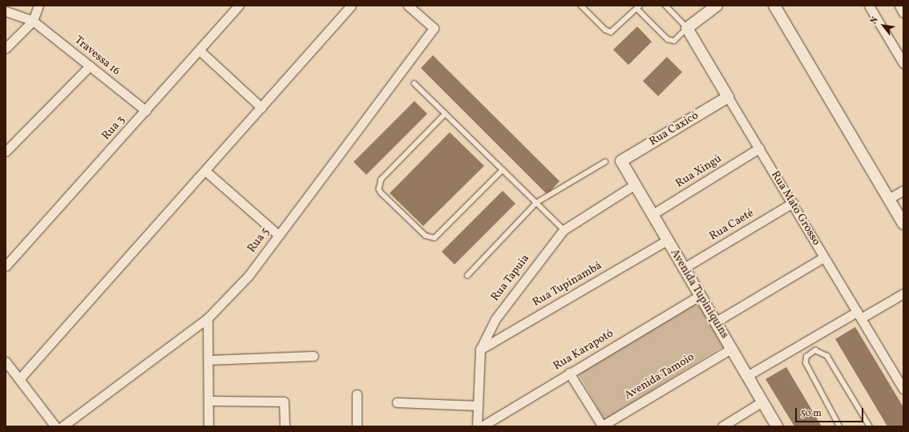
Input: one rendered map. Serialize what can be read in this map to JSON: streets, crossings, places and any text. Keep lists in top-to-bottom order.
{
  "streets": {
    "street": [
      "Travessa 16",
      "Rua 3",
      "Rua Caxicó",
      "Rua Xingú",
      "Rua Mato Grosso",
      "Rua Caeté",
      "Rua 5",
      "Rua Tapuia",
      "Rua Tupinambá",
      "Avenida Tupiniquins",
      "Rua Karapotó",
      "Avenida Tamoio"
    ]
  },
  "crossings": [
    ["Travessa 16", "Rua 3"],
    ["Rua Caxicó", "Rua Mato Grosso"],
    ["Rua Caxicó", "Avenida Tupiniquins"],
    ["Rua Xingú", "Rua Mato Grosso"],
    ["Rua Xingú", "Avenida Tupiniquins"],
    ["Rua Mato Grosso", "Rua Caeté"],
    ["Rua Caeté", "Avenida Tupiniquins"],
    ["Rua Tapuia", "Rua Tupinambá"],
    ["Rua Tapuia", "Avenida Tupiniquins"],
    ["Rua Tupinambá", "Avenida Tupiniquins"],
    ["Avenida Tupiniquins", "Rua Karapotó"],
    ["Avenida Tupiniquins", "Avenida Tamoio"]
  ],
  "scale_bar": "50 m",
  "north": "top left"
}
